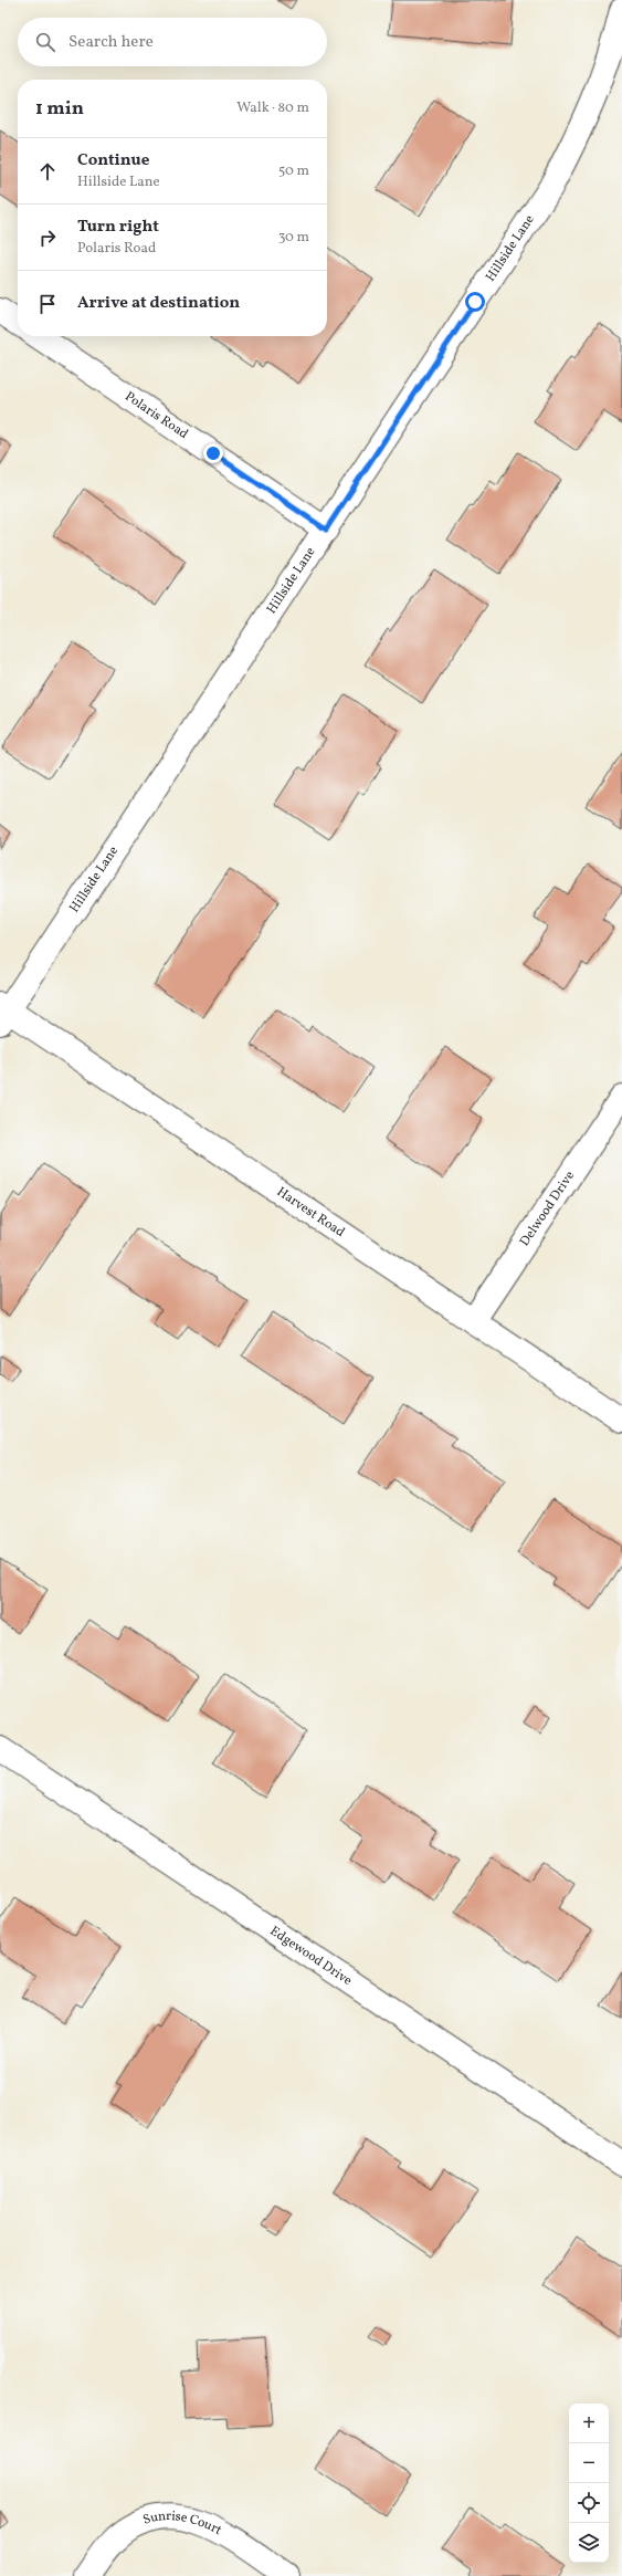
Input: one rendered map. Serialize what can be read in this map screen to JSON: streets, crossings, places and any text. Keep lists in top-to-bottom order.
{
  "streets": {
    "street": [
      "Hillside Lane",
      "Polaris Road",
      "Delwood Drive",
      "Harvest Road",
      "Edgewood Drive",
      "Sunrise Court"
    ]
  },
  "crossings": [
    ["Hillside Lane", "Polaris Road"],
    ["Hillside Lane", "Harvest Road"],
    ["Delwood Drive", "Harvest Road"]
  ],
  "page": {
    "search": "Search here",
    "heading": ["1 min", "Walk · 80 m"],
    "list": [
      ["Continue", "Hillside Lane", "50 m"],
      ["Turn right", "Polaris Road", "30 m"],
      "Arrive at destination"
    ],
    "map_buttons": ["+", "−"]
  }
}
